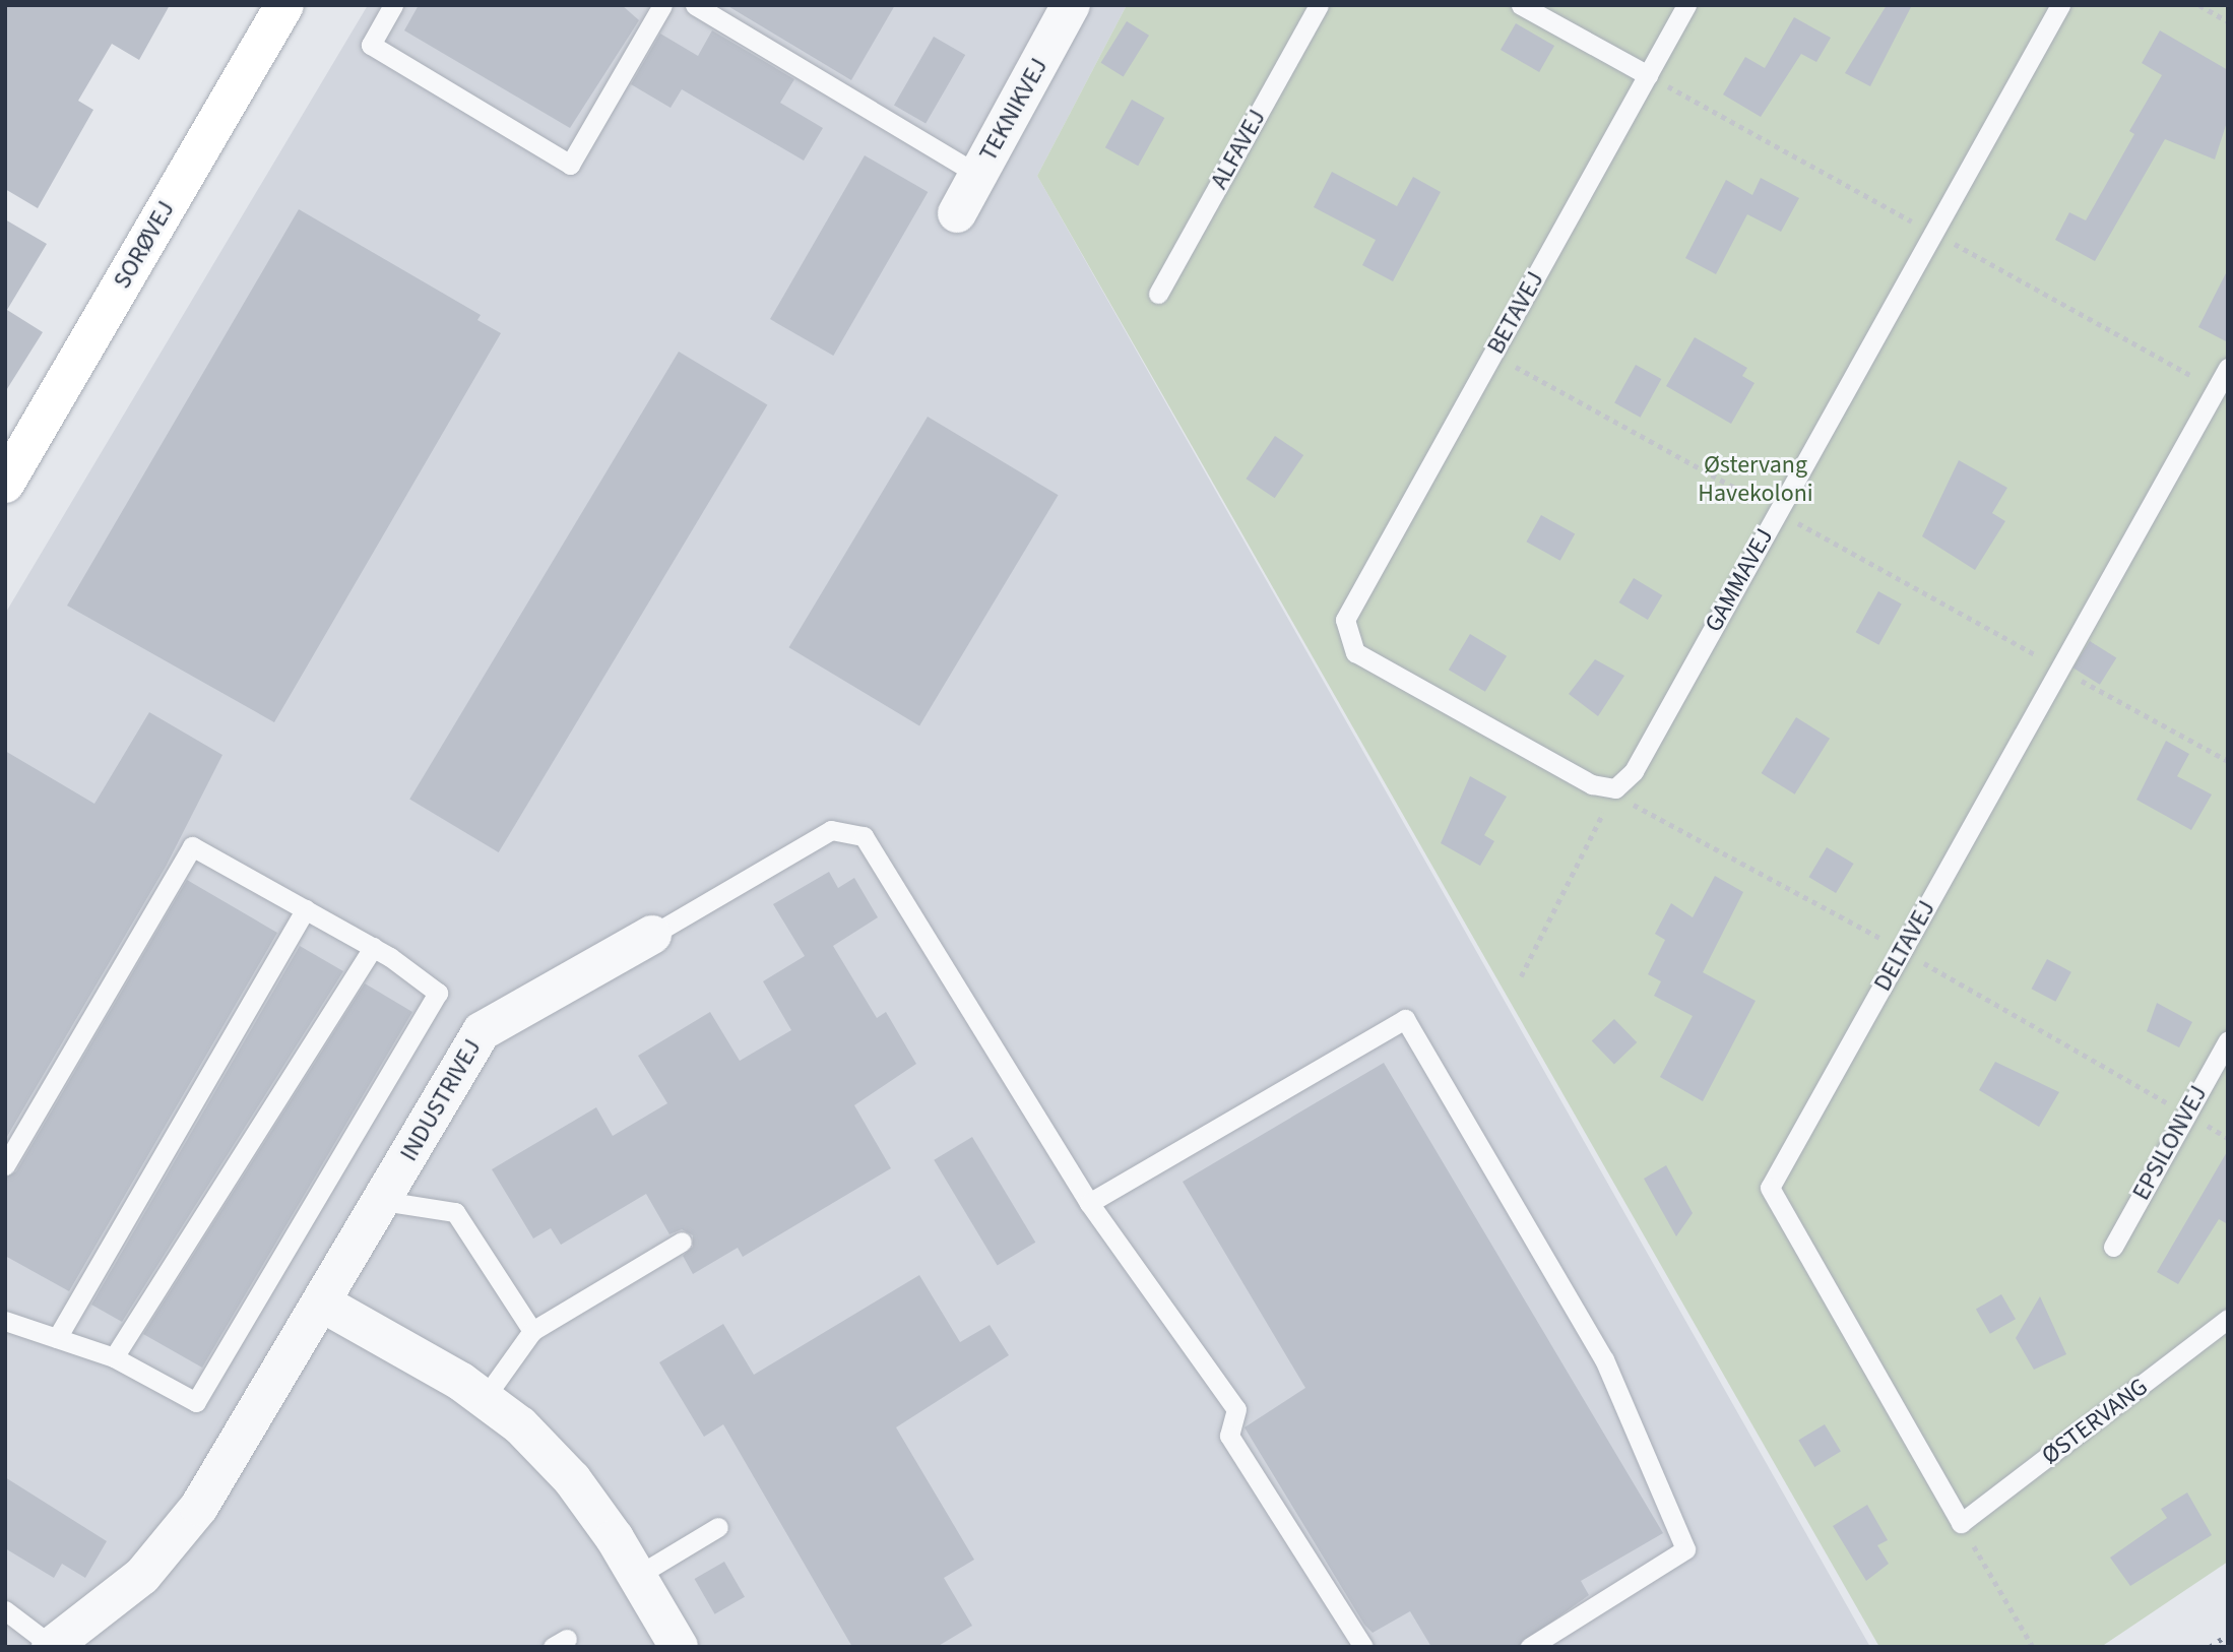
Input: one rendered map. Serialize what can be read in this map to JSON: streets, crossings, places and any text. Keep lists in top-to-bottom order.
{
  "streets": {
    "street": ["TEKNIKVEJ", "SORØVEJ", "INDUSTRIVEJ"],
    "lane": [
      "ALFAVEJ",
      "BETAVEJ",
      "GAMMAVEJ",
      "DELTAVEJ",
      "EPSILONVEJ",
      "ØSTERVANG"
    ]
  },
  "crossings": [
    ["BETAVEJ", "GAMMAVEJ"],
    ["DELTAVEJ", "ØSTERVANG"]
  ],
  "parks": ["Østervang Havekoloni"]
}
